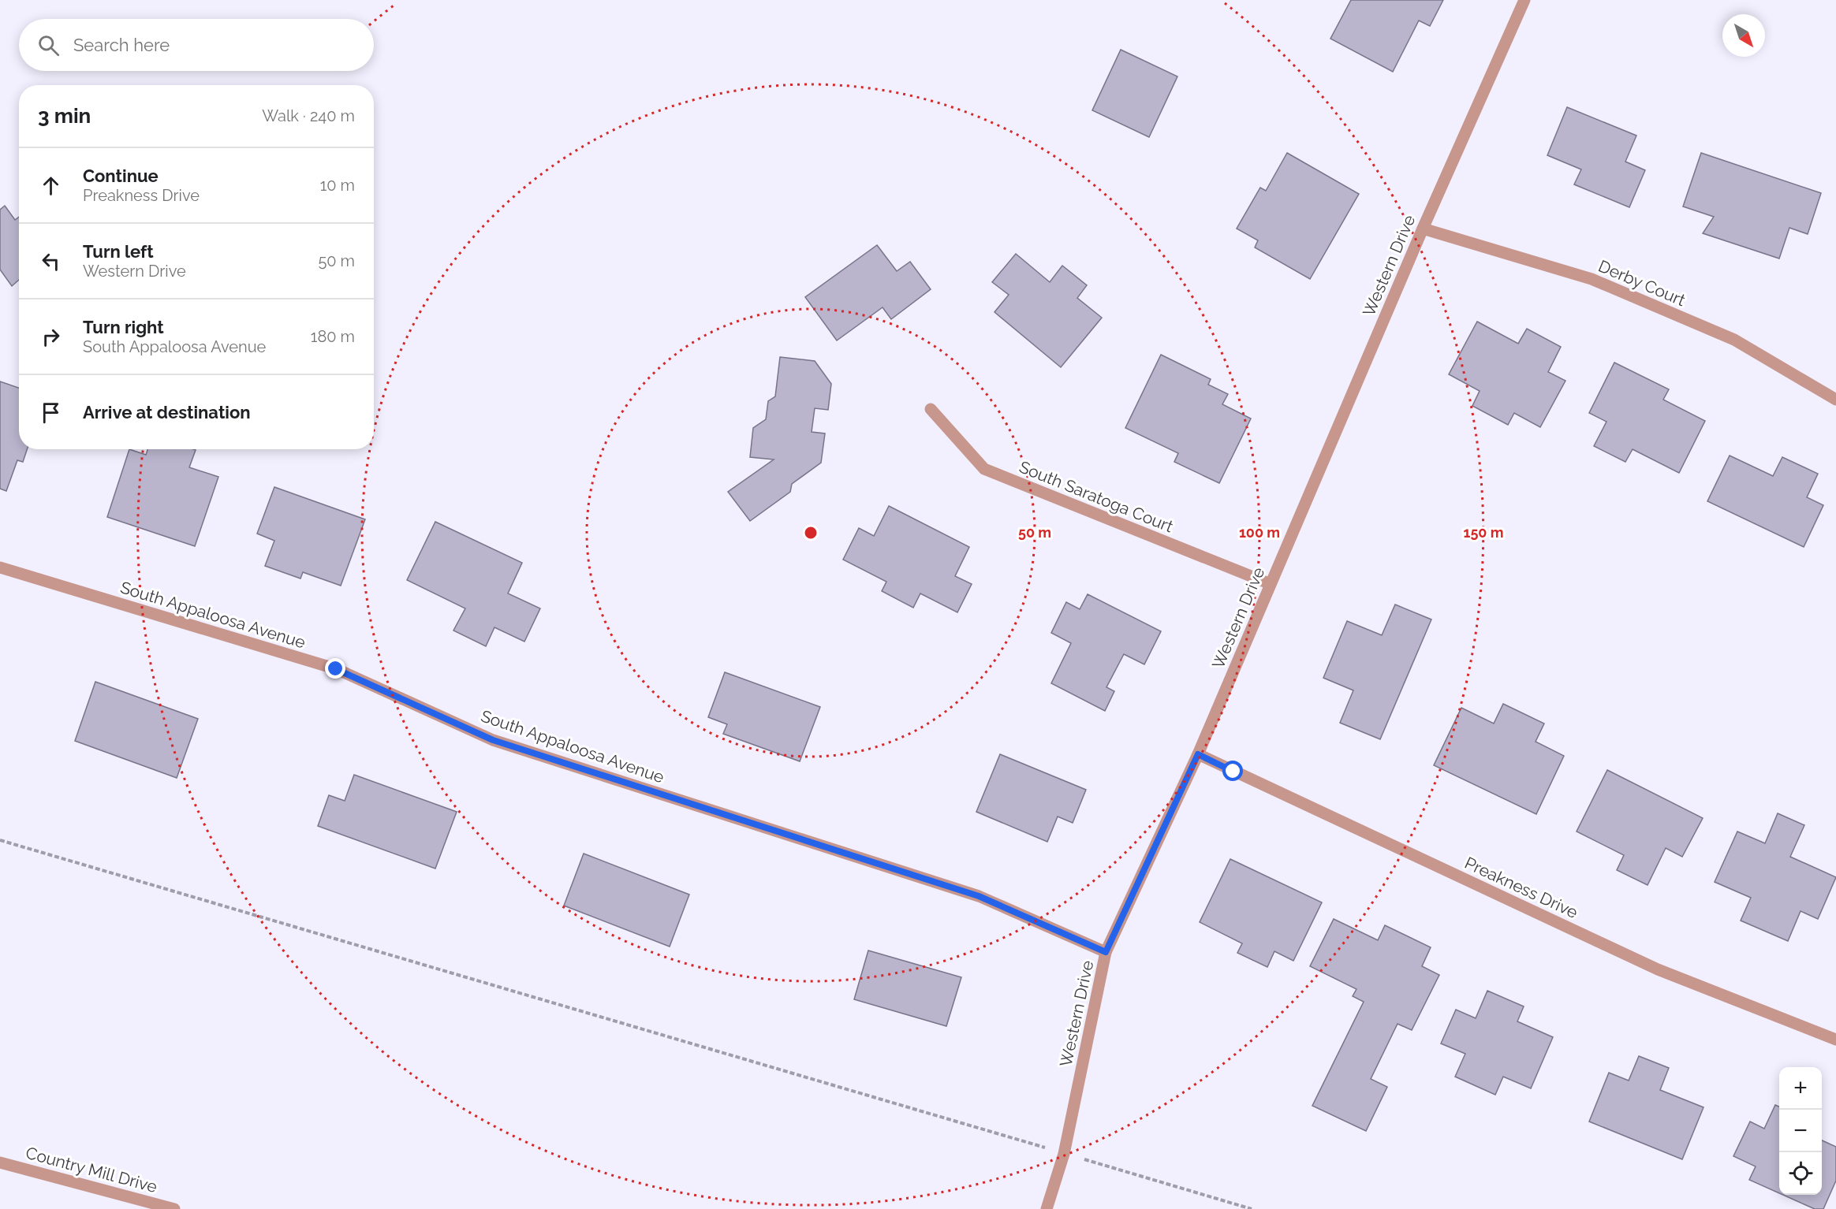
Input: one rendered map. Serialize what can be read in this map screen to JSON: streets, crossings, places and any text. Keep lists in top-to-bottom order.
{
  "streets": {
    "street": [
      "Western Drive",
      "Derby Court",
      "South Saratoga Court",
      "South Appaloosa Avenue",
      "Preakness Drive",
      "Country Mill Drive"
    ]
  },
  "crossings": [
    ["Western Drive", "Derby Court"],
    ["Western Drive", "South Saratoga Court"],
    ["Western Drive", "South Appaloosa Avenue"],
    ["Western Drive", "Preakness Drive"]
  ],
  "north": "bottom right",
  "page": {
    "search": "Search here",
    "heading": ["3 min", "Walk · 240 m"],
    "list": [
      ["Continue", "Preakness Drive", "10 m"],
      ["Turn left", "Western Drive", "50 m"],
      ["Turn right", "South Appaloosa Avenue", "180 m"],
      "Arrive at destination"
    ],
    "map_buttons": ["+", "−"]
  },
  "rings": ["50 m", "100 m", "150 m"]
}
